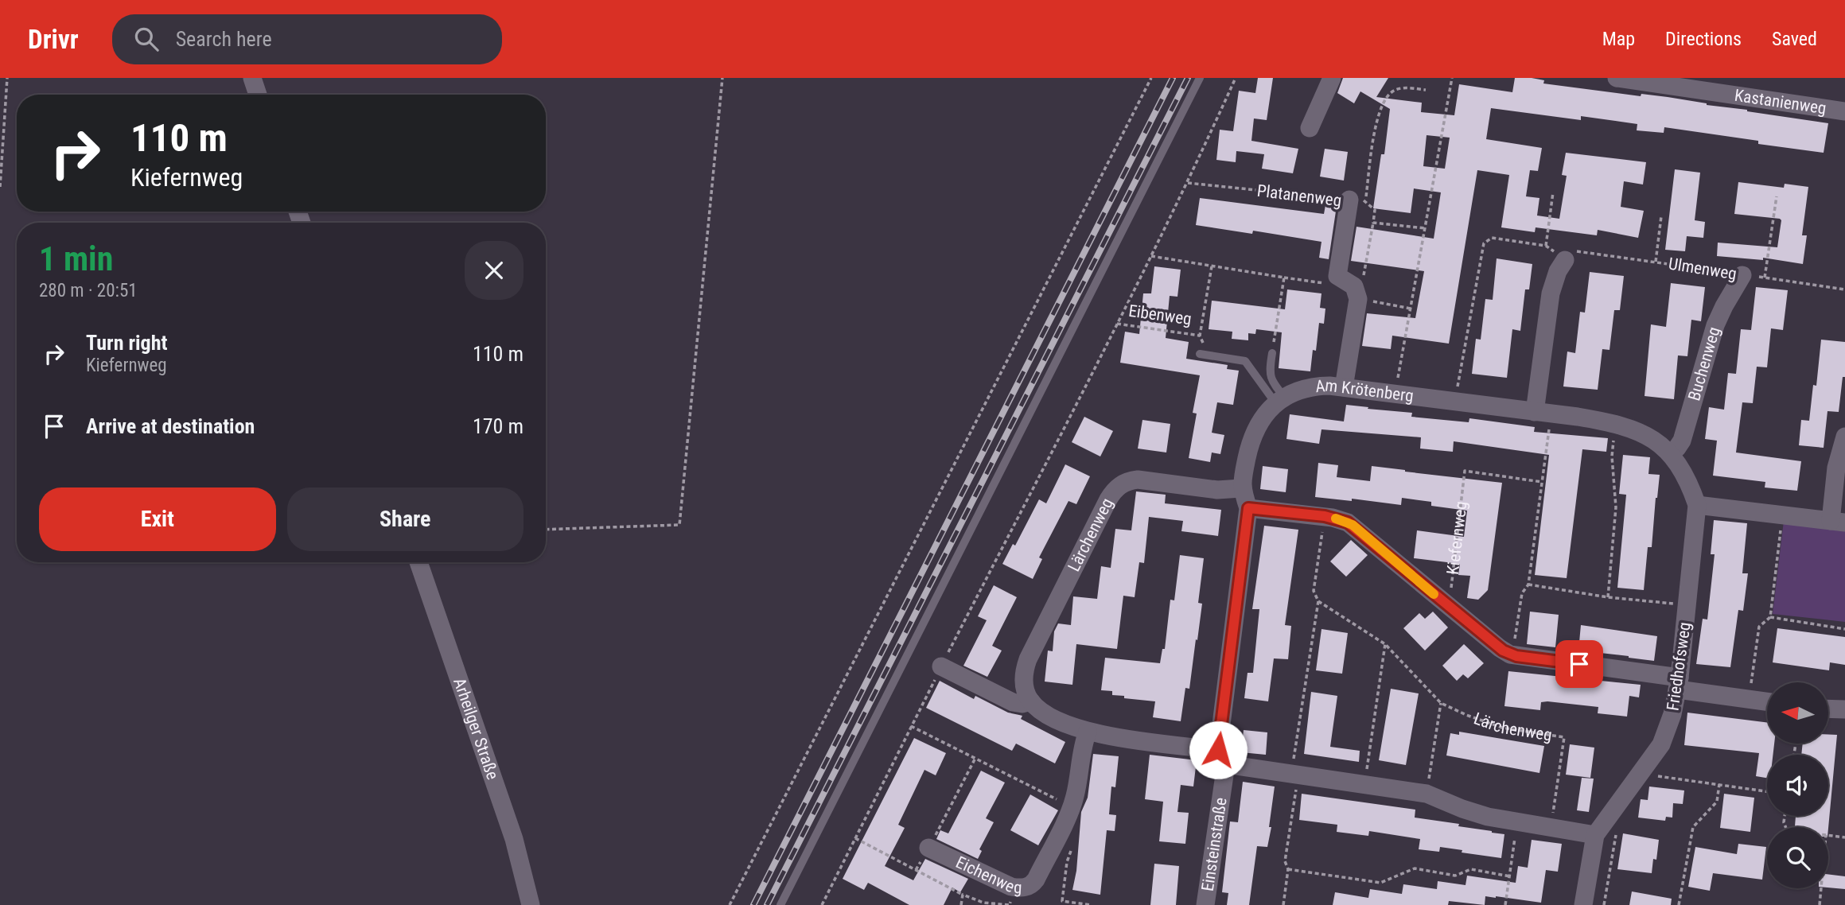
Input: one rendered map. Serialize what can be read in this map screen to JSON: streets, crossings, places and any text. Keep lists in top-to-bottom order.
{
  "streets": {
    "street": [
      "Kastanienweg",
      "Platanenweg",
      "Buchenweg",
      "Am Krötenberg",
      "Lärchenweg",
      "Kiefernweg",
      "Friedhofsweg",
      "Arheilger Straße",
      "Einsteinstraße",
      "Eichenweg"
    ],
    "path": ["Ulmenweg", "Eibenweg"]
  },
  "crossings": [
    ["Ulmenweg", "Buchenweg"],
    ["Buchenweg", "Am Krötenberg"],
    ["Am Krötenberg", "Lärchenweg"],
    ["Am Krötenberg", "Friedhofsweg"],
    ["Am Krötenberg", "Einsteinstraße"],
    ["Lärchenweg", "Einsteinstraße"],
    ["Kiefernweg", "Friedhofsweg"],
    ["Kiefernweg", "Einsteinstraße"]
  ],
  "north": "left",
  "page": {
    "header": "Drivr",
    "search": "Search here",
    "nav": ["Map", "Directions", "Saved"],
    "turn": ["110 m", "Kiefernweg"],
    "heading": ["1 min", "280 m · 20:51"],
    "list": [
      {
        "name": "Turn right",
        "note": "Kiefernweg",
        "value": "110 m"
      },
      {
        "name": "Arrive at destination",
        "value": "170 m"
      }
    ],
    "buttons": ["Exit", "Share"]
  }
}
